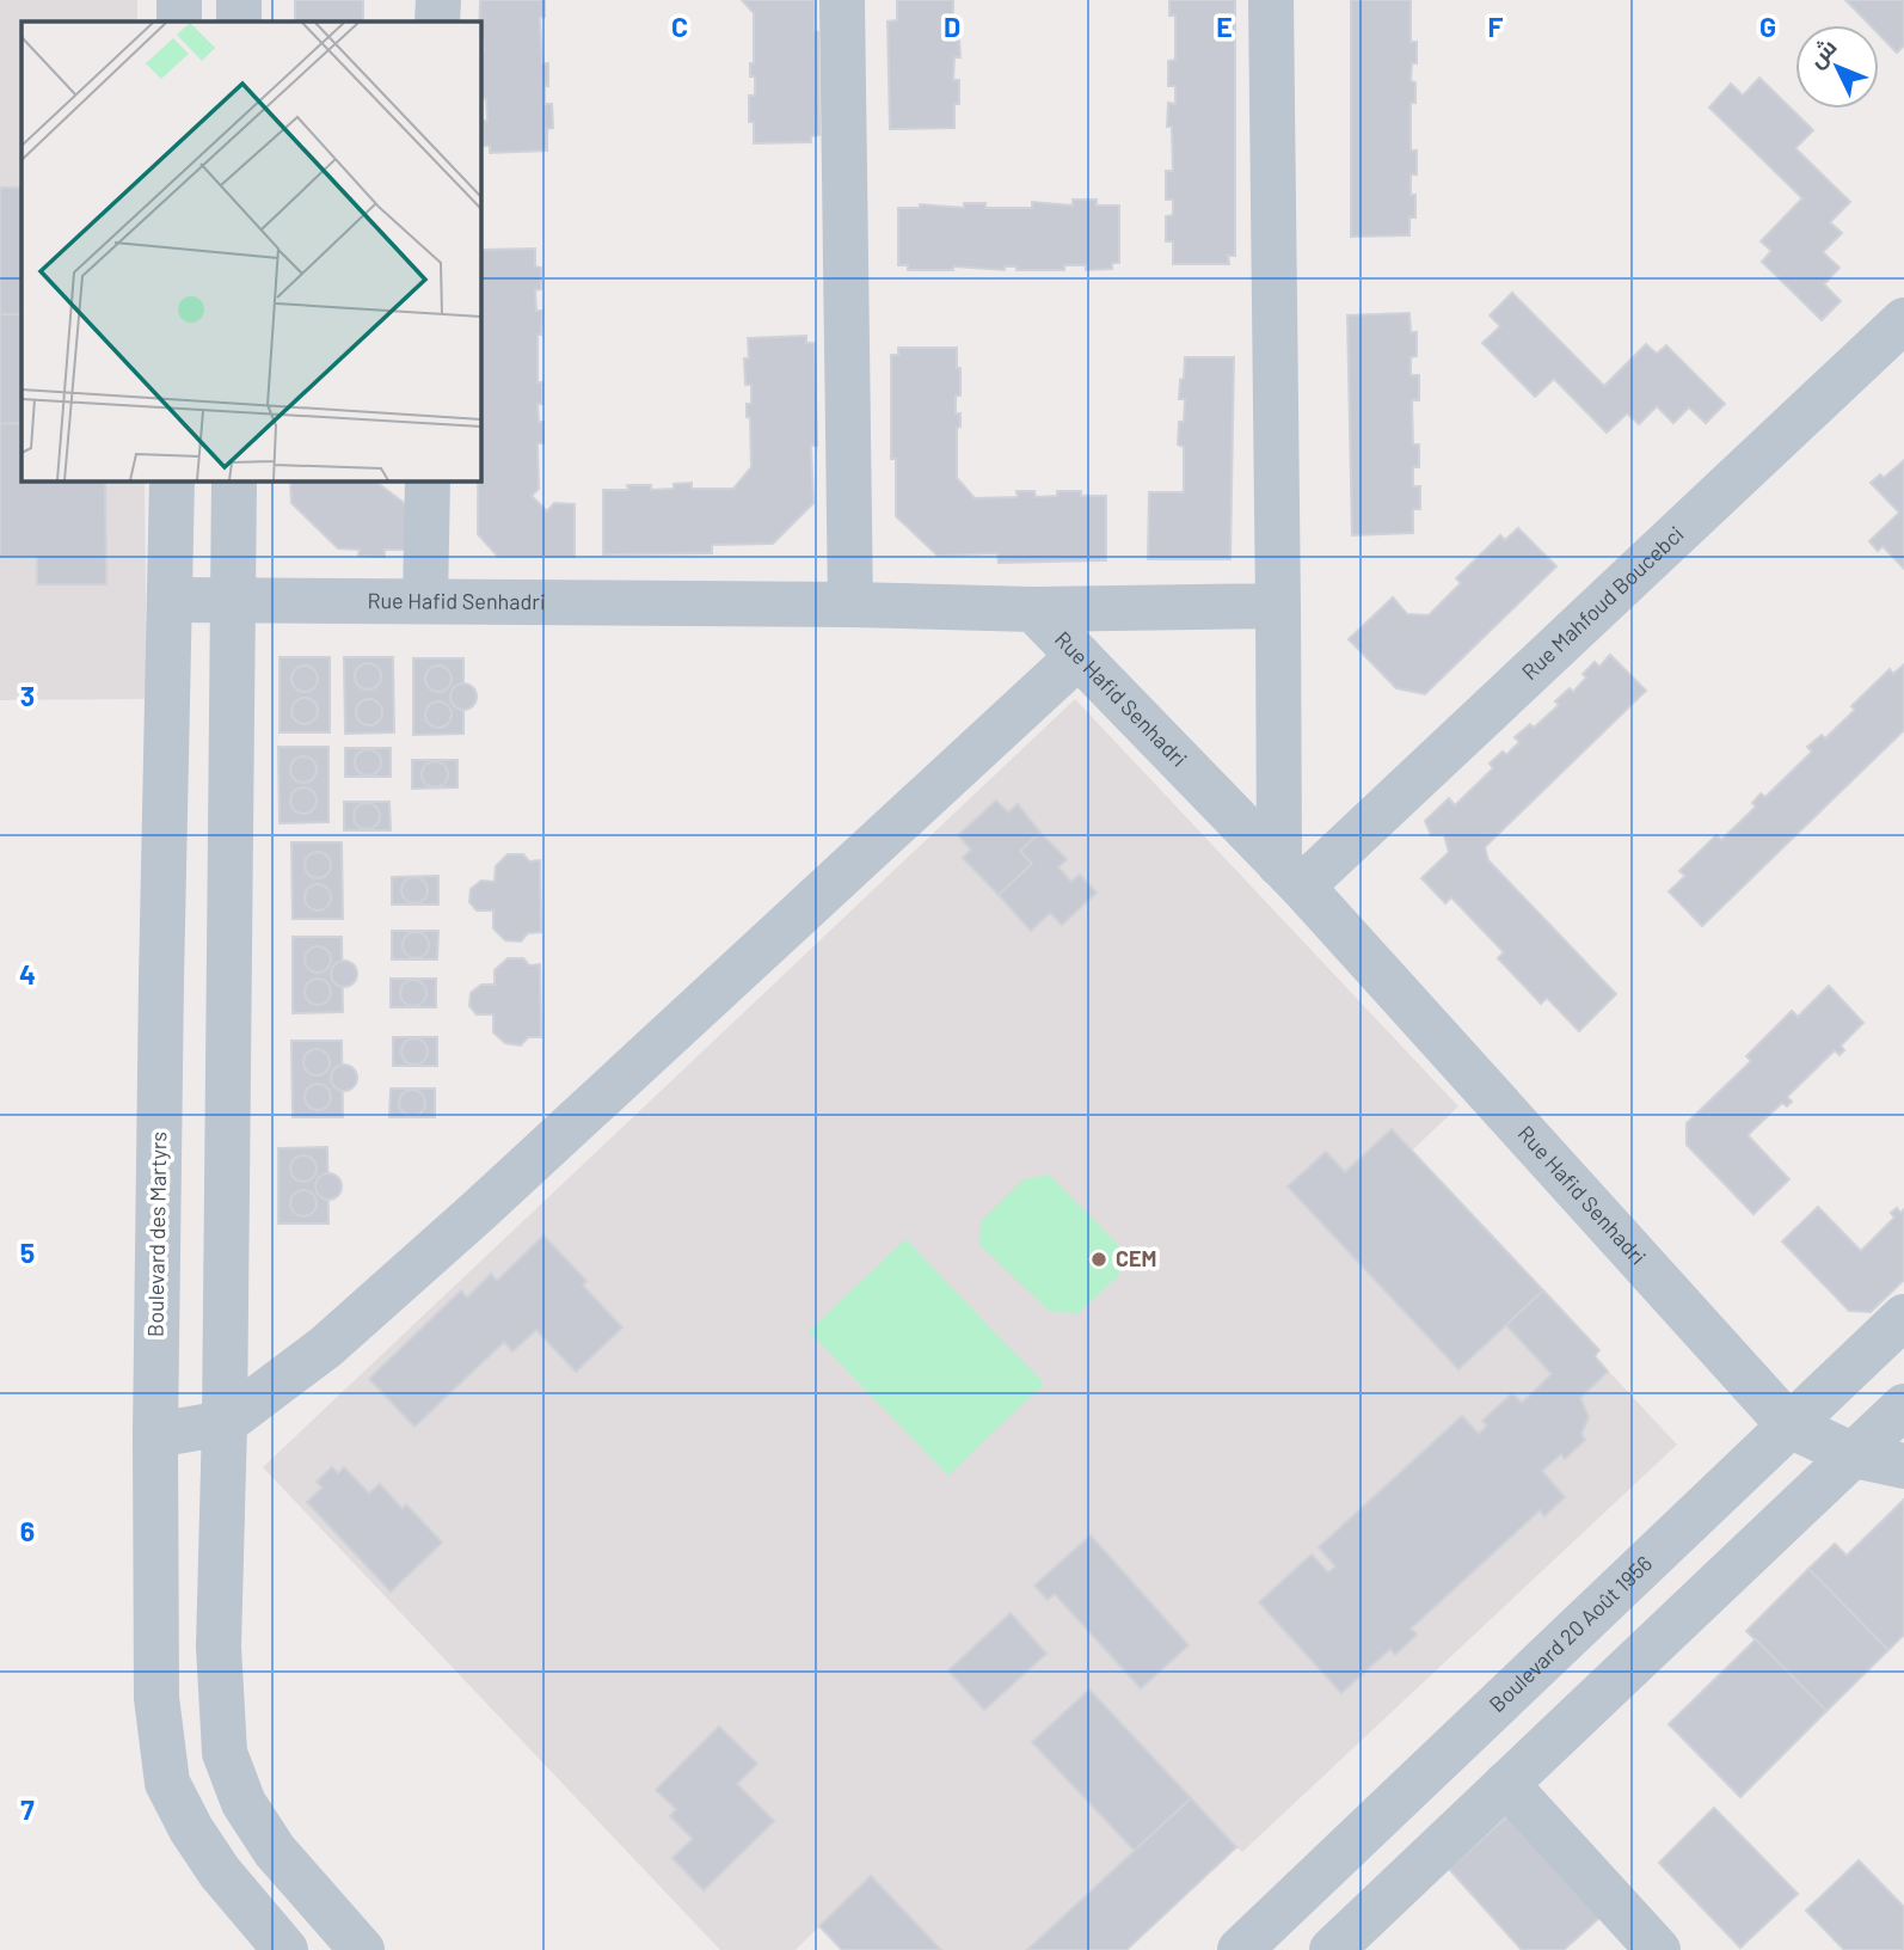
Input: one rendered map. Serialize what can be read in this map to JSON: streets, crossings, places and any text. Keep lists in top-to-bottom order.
{
  "streets": {
    "street": [
      "Rue Hafid Senhadri",
      "Rue Mahfoud Boucebci",
      "Boulevard des Martyrs",
      "Boulevard 20 Août 1956"
    ]
  },
  "crossings": [
    ["Rue Hafid Senhadri", "Rue Mahfoud Boucebci"],
    ["Rue Hafid Senhadri", "Boulevard des Martyrs"],
    ["Rue Hafid Senhadri", "Boulevard 20 Août 1956"]
  ],
  "places": ["CEM"],
  "north": "top left",
  "grid": {
    "columns": [
      "C",
      "D",
      "E",
      "F",
      "G"
    ],
    "rows": [
      "3",
      "4",
      "5",
      "6",
      "7"
    ]
  }
}
